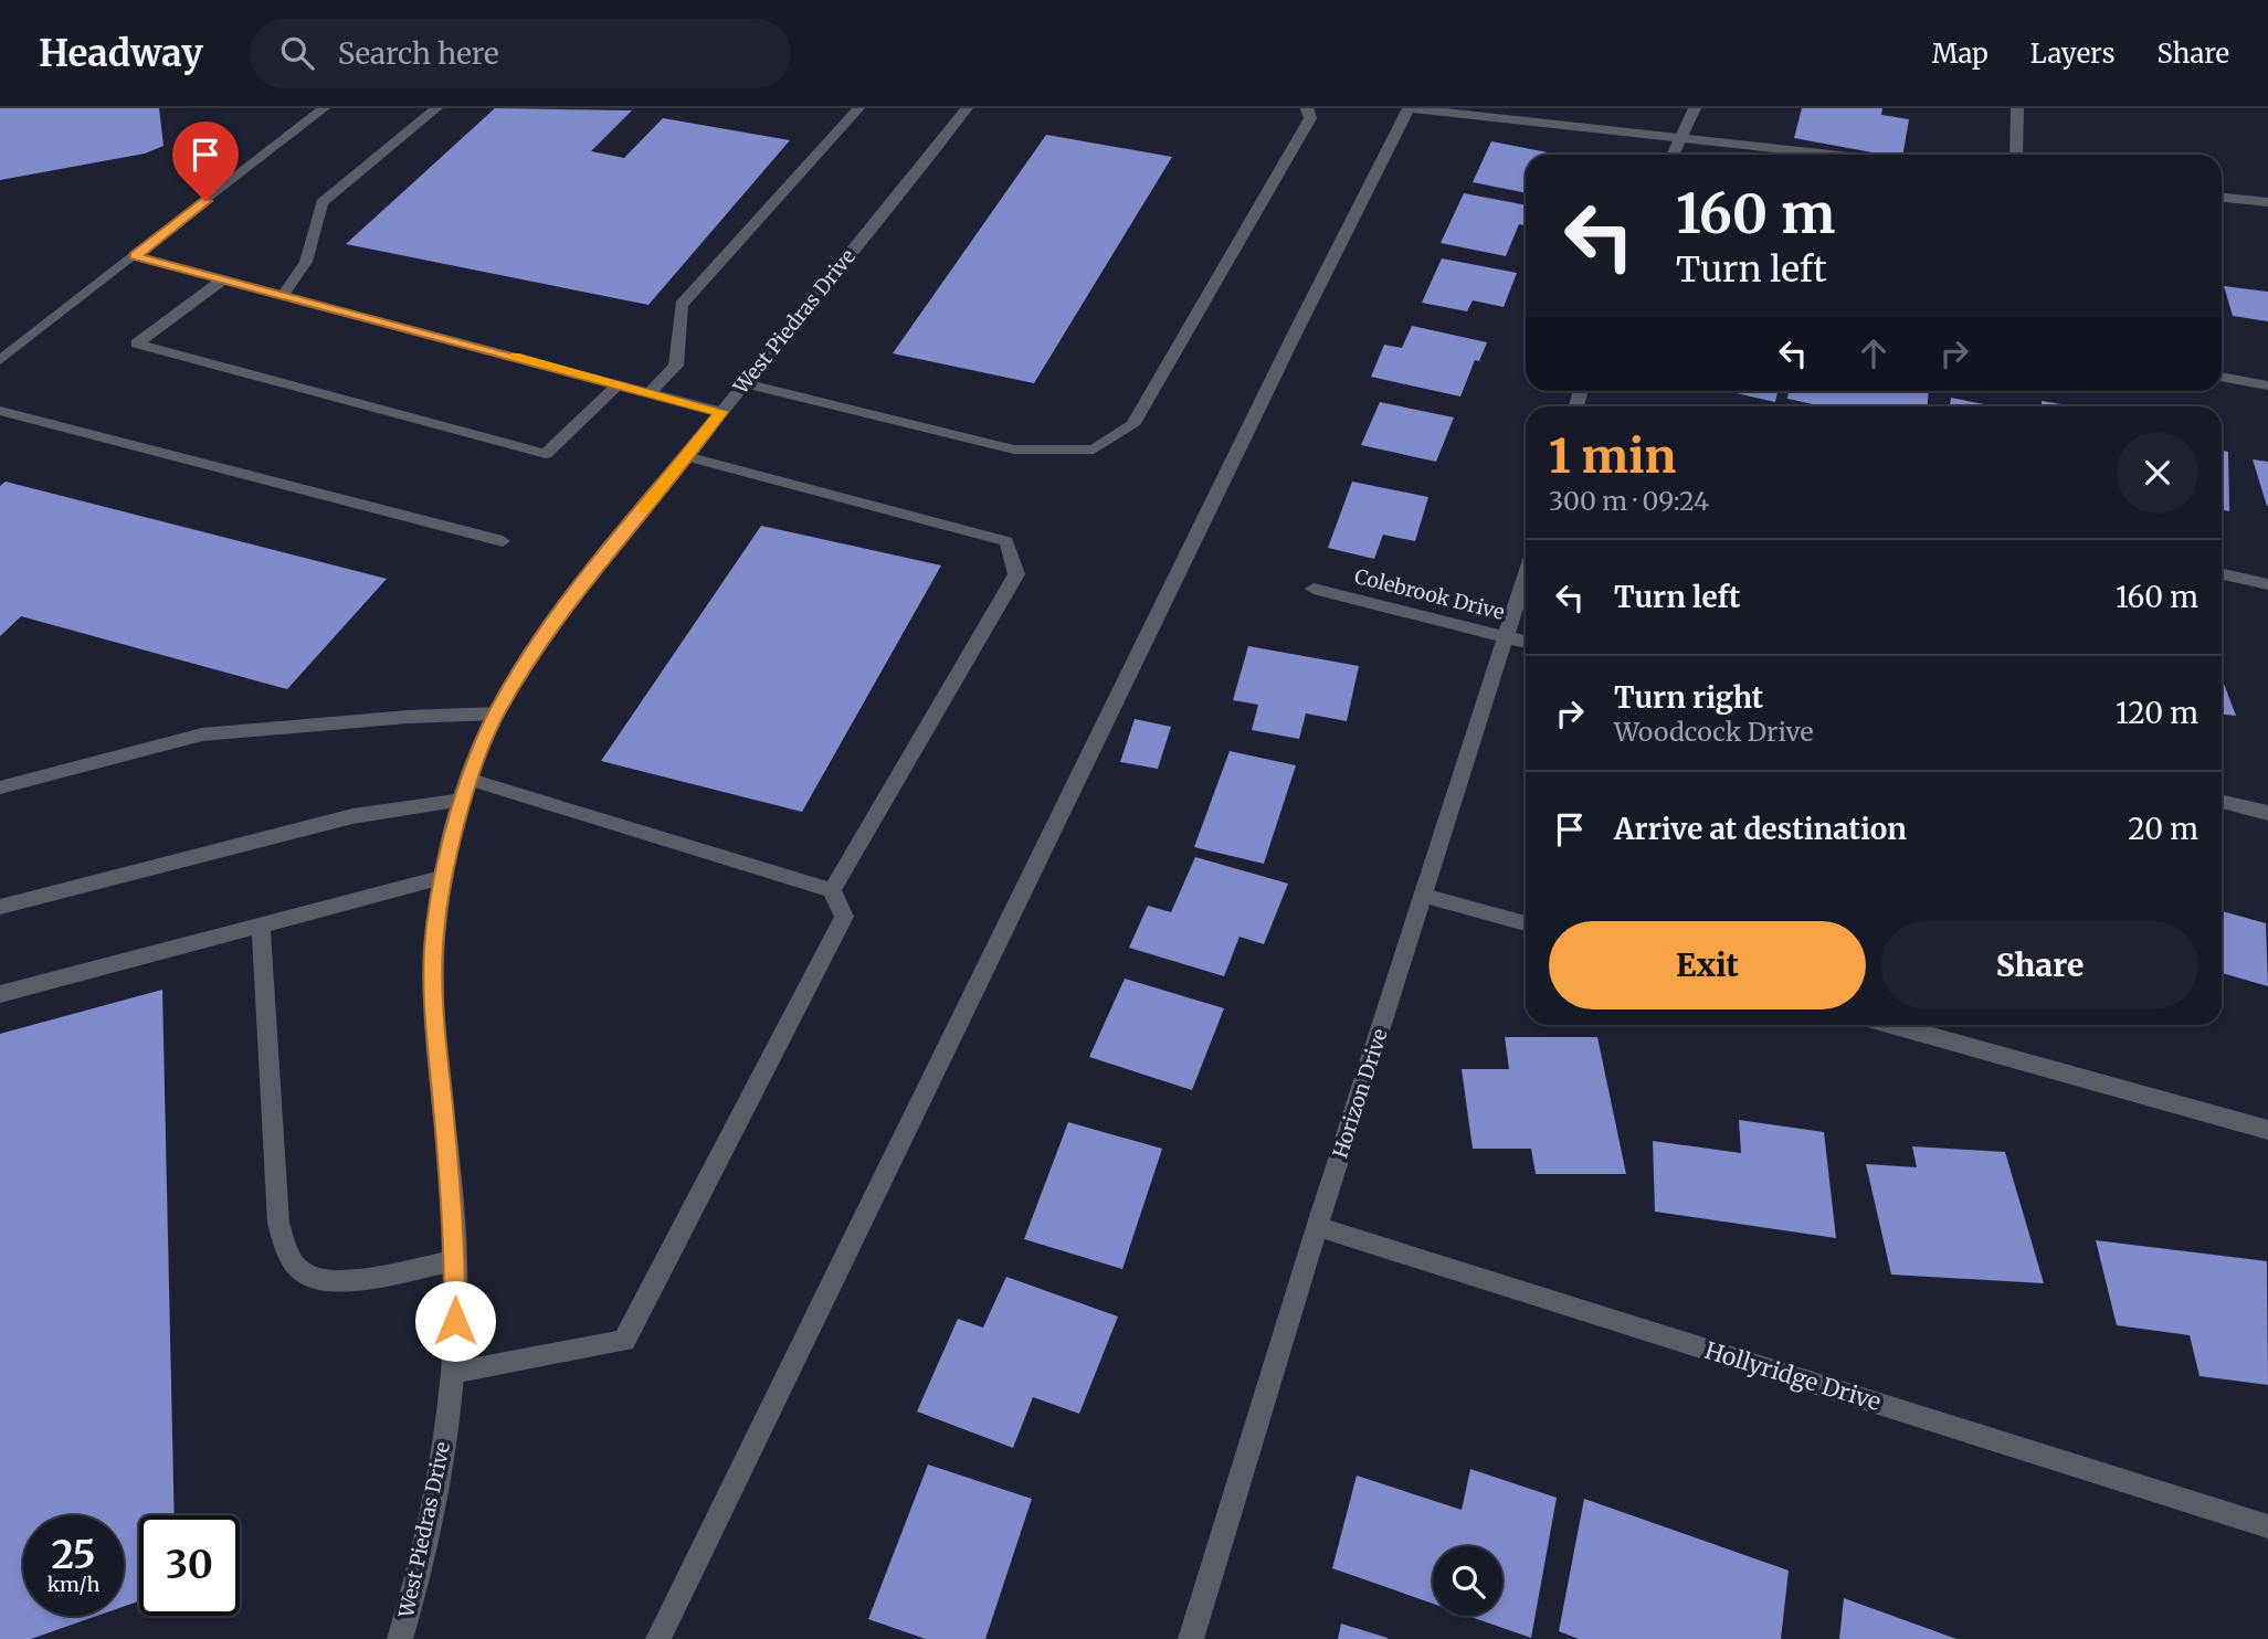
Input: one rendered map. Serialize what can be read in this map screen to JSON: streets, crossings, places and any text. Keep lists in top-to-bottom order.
{
  "streets": {
    "street": [
      "West Piedras Drive",
      "Colebrook Drive",
      "Horizon Drive",
      "Hollyridge Drive"
    ]
  },
  "crossings": [
    ["Colebrook Drive", "Horizon Drive"],
    ["Horizon Drive", "Hollyridge Drive"]
  ],
  "page": {
    "header": "Headway",
    "search": "Search here",
    "nav": ["Map", "Layers", "Share"],
    "turn": ["160 m", "Turn left"],
    "heading": ["1 min", "300 m · 09:24"],
    "list": [
      {
        "name": "Turn left",
        "value": "160 m"
      },
      {
        "name": "Turn right",
        "note": "Woodcock Drive",
        "value": "120 m"
      },
      {
        "name": "Arrive at destination",
        "value": "20 m"
      }
    ],
    "buttons": ["Exit", "Share"],
    "speed": "25 km/h",
    "limit": "30"
  }
}
